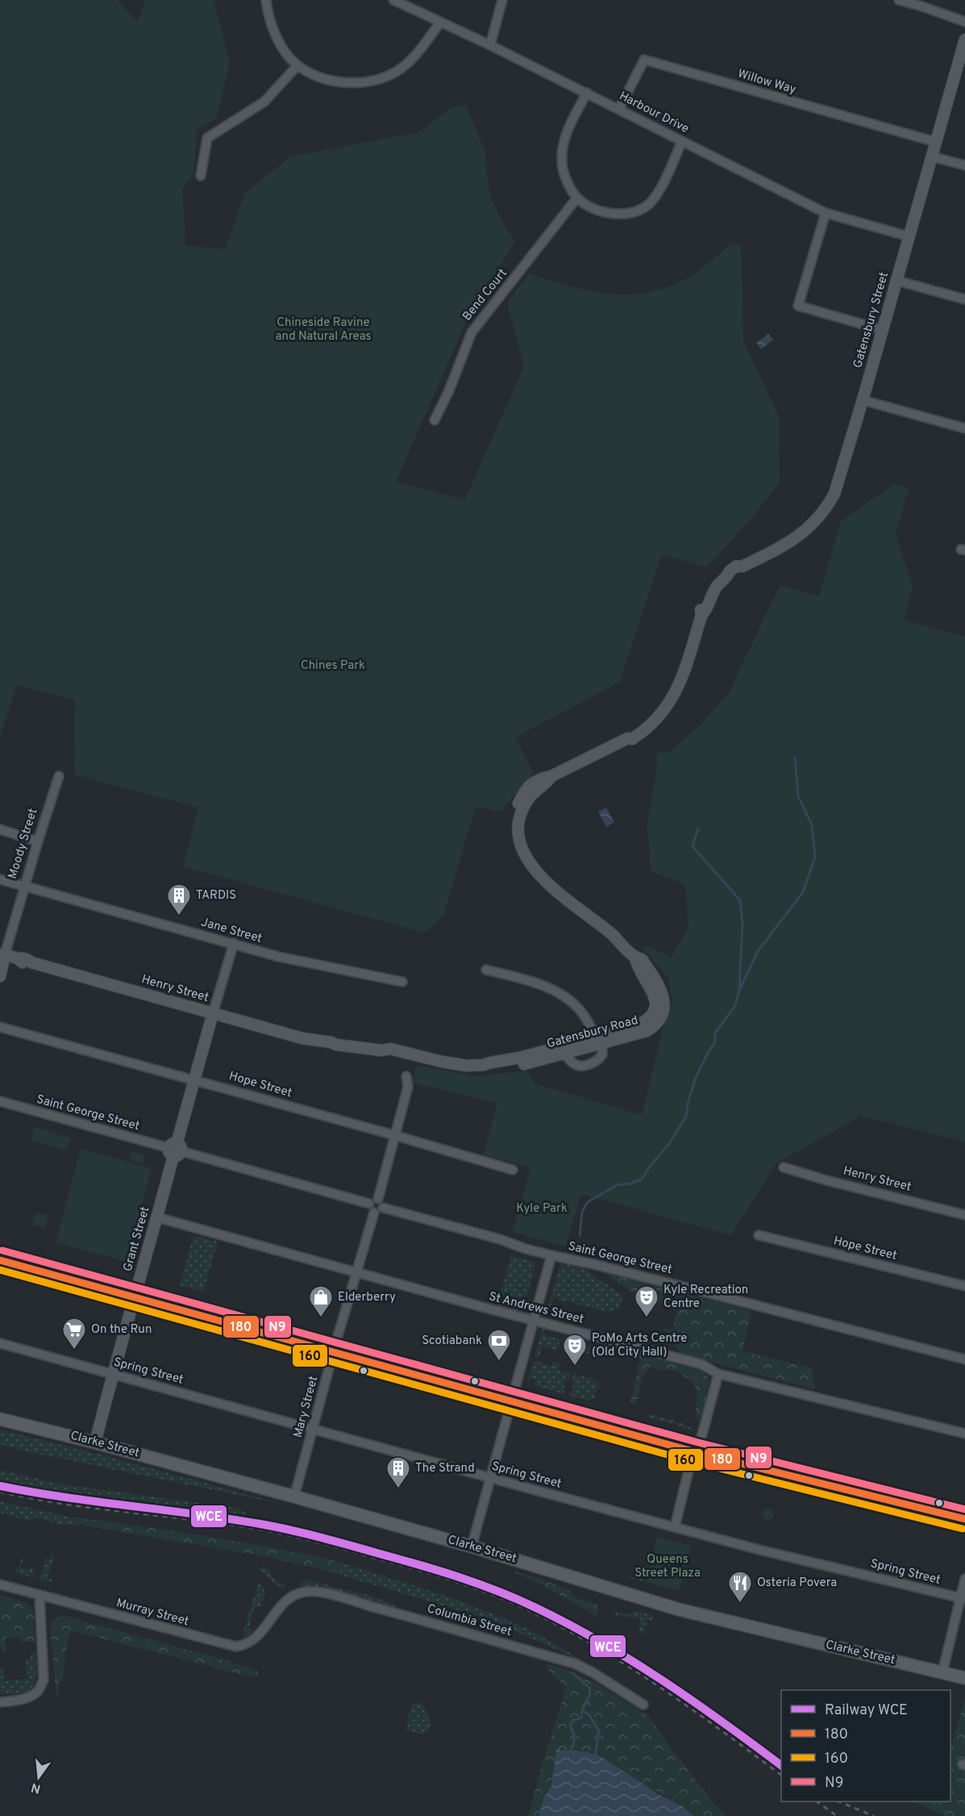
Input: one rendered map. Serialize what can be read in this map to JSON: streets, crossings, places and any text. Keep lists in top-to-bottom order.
{
  "streets": {
    "main road": ["Clarke Street"],
    "street": [
      "Willow Way",
      "Harbour Drive",
      "Bend Court",
      "Gatensbury Street",
      "Moody Street",
      "Jane Street",
      "Henry Street",
      "Gatensbury Road",
      "Hope Street",
      "Saint George Street",
      "Grant Street",
      "St Andrews Street",
      "Spring Street",
      "Mary Street",
      "Murray Street",
      "Columbia Street"
    ]
  },
  "crossings": [
    ["Willow Way", "Harbour Drive"],
    ["Willow Way", "Bend Court"],
    ["Willow Way", "Gatensbury Street"],
    ["Harbour Drive", "Bend Court"],
    ["Harbour Drive", "Gatensbury Street"],
    ["Gatensbury Street", "Gatensbury Road"],
    ["Moody Street", "Jane Street"],
    ["Moody Street", "Henry Street"],
    ["Jane Street", "Grant Street"],
    ["Henry Street", "Gatensbury Road"],
    ["Henry Street", "Grant Street"],
    ["Hope Street", "Grant Street"],
    ["Saint George Street", "Grant Street"],
    ["Saint George Street", "Mary Street"],
    ["Grant Street", "St Andrews Street"],
    ["Grant Street", "Spring Street"],
    ["Grant Street", "Clarke Street"],
    ["St Andrews Street", "Mary Street"],
    ["Spring Street", "Mary Street"],
    ["Mary Street", "Clarke Street"],
    ["Murray Street", "Columbia Street"]
  ],
  "parks": [
    "Chineside Ravine and Natural Areas",
    "Chines Park",
    "Kyle Park",
    "Queens Street Plaza"
  ],
  "places": {
    "building": ["TARDIS", "The Strand"],
    "shop": ["Elderberry"],
    "theatre": ["Kyle Recreation Centre", "PoMo Arts Centre (Old City Hall)"],
    "supermarket": ["On the Run"],
    "bank": ["Scotiabank"],
    "restaurant": ["Osteria Povera"]
  },
  "lines": [
    "transit line N9",
    "transit line 180",
    "transit line 160",
    "rail line WCE"
  ],
  "legend": [
    "Railway WCE",
    "180",
    "160",
    "N9"
  ],
  "north": "bottom"
}
